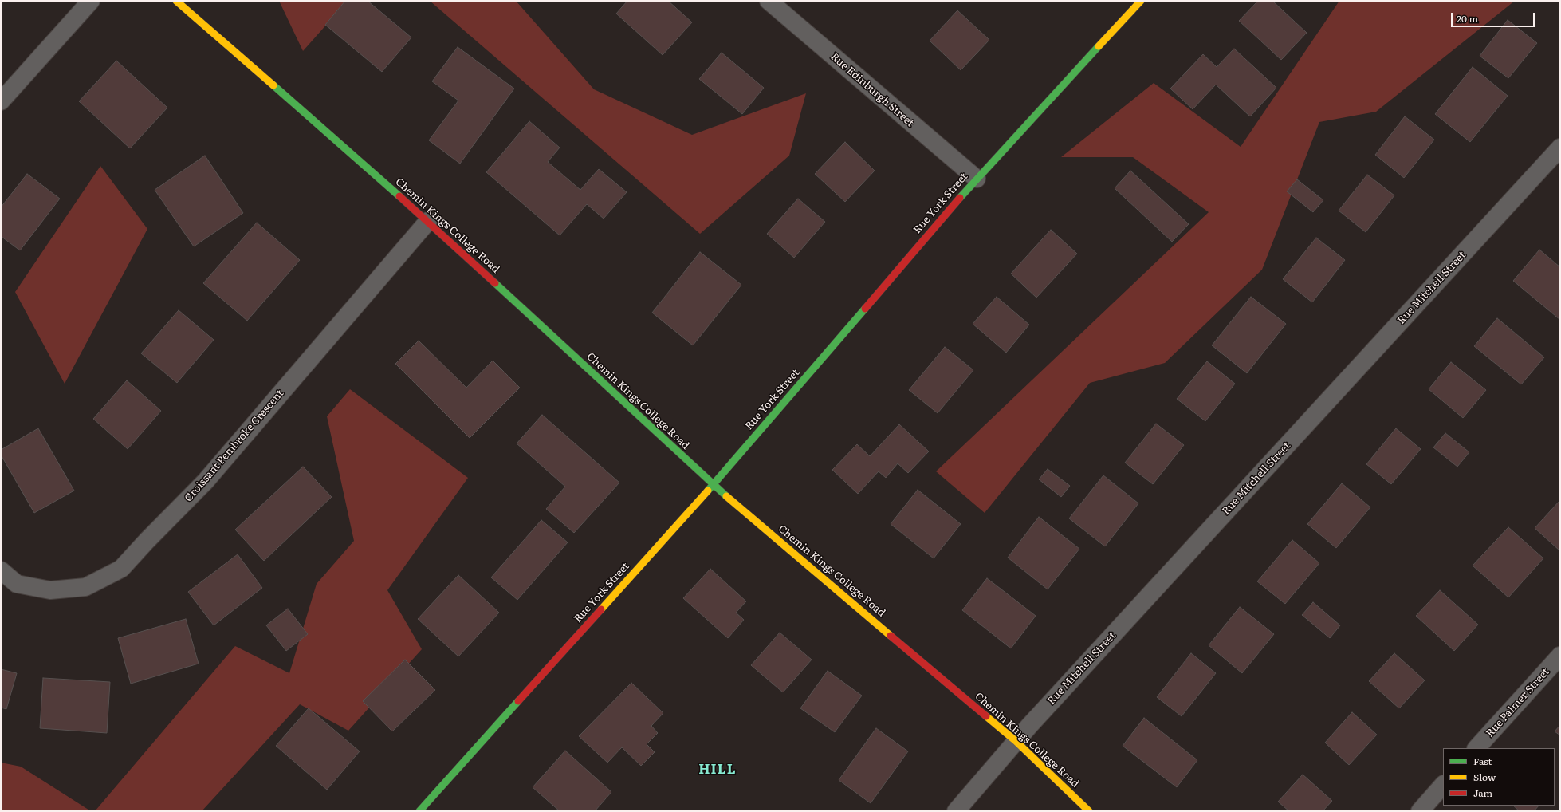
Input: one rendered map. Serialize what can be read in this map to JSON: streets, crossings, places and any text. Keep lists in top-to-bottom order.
{
  "streets": {
    "street": [
      "Rue Edinburgh Street",
      "Rue York Street",
      "Chemin Kings College Road",
      "Rue Mitchell Street",
      "Croissant Pembroke Crescent",
      "Rue Palmer Street"
    ]
  },
  "crossings": [
    ["Rue Edinburgh Street", "Rue York Street"],
    ["Rue York Street", "Chemin Kings College Road"],
    ["Chemin Kings College Road", "Rue Mitchell Street"],
    ["Chemin Kings College Road", "Croissant Pembroke Crescent"]
  ],
  "districts": ["HILL"],
  "legend": ["Fast", "Slow", "Jam"],
  "scale_bar": "20 m"
}
